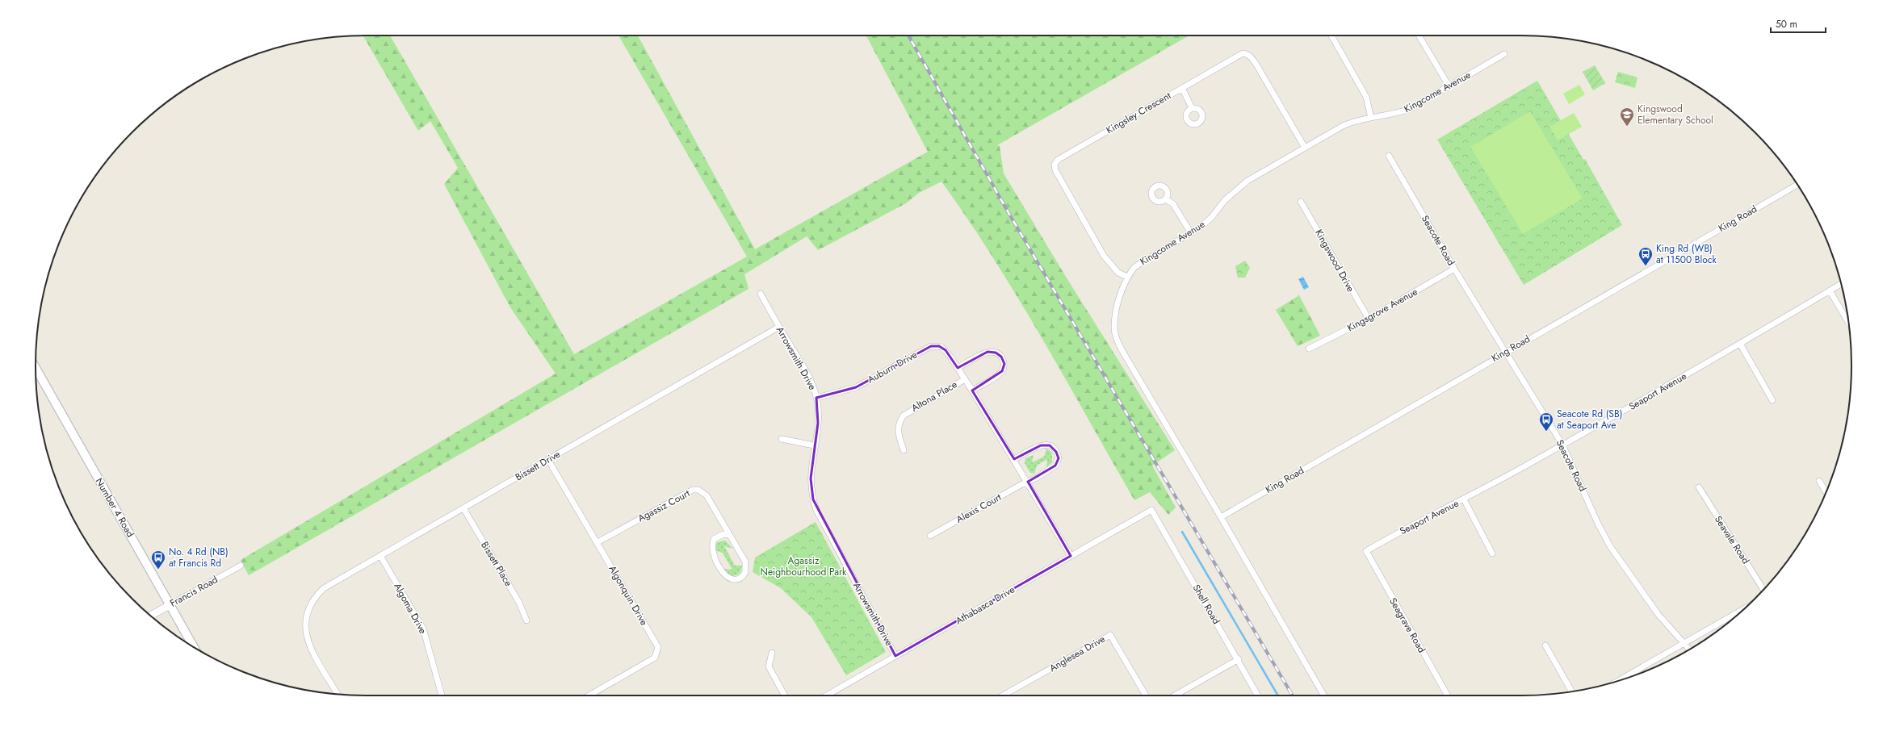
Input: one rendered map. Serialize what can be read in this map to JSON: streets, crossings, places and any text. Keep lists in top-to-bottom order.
{
  "streets": {
    "main road": ["Number 4 Road"],
    "street": [
      "Kingcome Avenue",
      "Kingsley Crescent",
      "King Road",
      "Seacote Road",
      "Kingswood Drive",
      "Kingsgrove Avenue",
      "Arrowsmith Drive",
      "Auburn Drive",
      "Seaport Avenue",
      "Altona Place",
      "Bissett Drive",
      "Agassiz Court",
      "Alexis Court",
      "Seavale Road",
      "Bissett Place",
      "Francis Road",
      "Algonquin Drive",
      "Shell Road",
      "Athabasca Drive",
      "Algoma Drive",
      "Seagrave Road",
      "Anglesea Drive"
    ]
  },
  "crossings": [
    ["Kingcome Avenue", "Kingsley Crescent"],
    ["Kingcome Avenue", "King Road"],
    ["King Road", "Seacote Road"],
    ["Seacote Road", "Kingsgrove Avenue"],
    ["Seacote Road", "Seaport Avenue"],
    ["Kingswood Drive", "Kingsgrove Avenue"],
    ["Arrowsmith Drive", "Auburn Drive"],
    ["Arrowsmith Drive", "Bissett Drive"],
    ["Arrowsmith Drive", "Athabasca Drive"],
    ["Auburn Drive", "Altona Place"],
    ["Auburn Drive", "Alexis Court"],
    ["Auburn Drive", "Athabasca Drive"],
    ["Seaport Avenue", "Seagrave Road"],
    ["Bissett Drive", "Bissett Place"],
    ["Bissett Drive", "Algonquin Drive"],
    ["Bissett Drive", "Algoma Drive"],
    ["Agassiz Court", "Algonquin Drive"],
    ["Number 4 Road", "Francis Road"],
    ["Shell Road", "Athabasca Drive"]
  ],
  "parks": ["Agassiz Neighbourhood Park"],
  "places": {
    "school or university": ["Kingswood Elementary School"],
    "bus stop": ["King Rd (WB) at 11500 Block", "Seacote Rd (SB) at Seaport Ave", "No. 4 Rd (NB) at Francis Rd"]
  },
  "scale_bar": "50 m"
}
